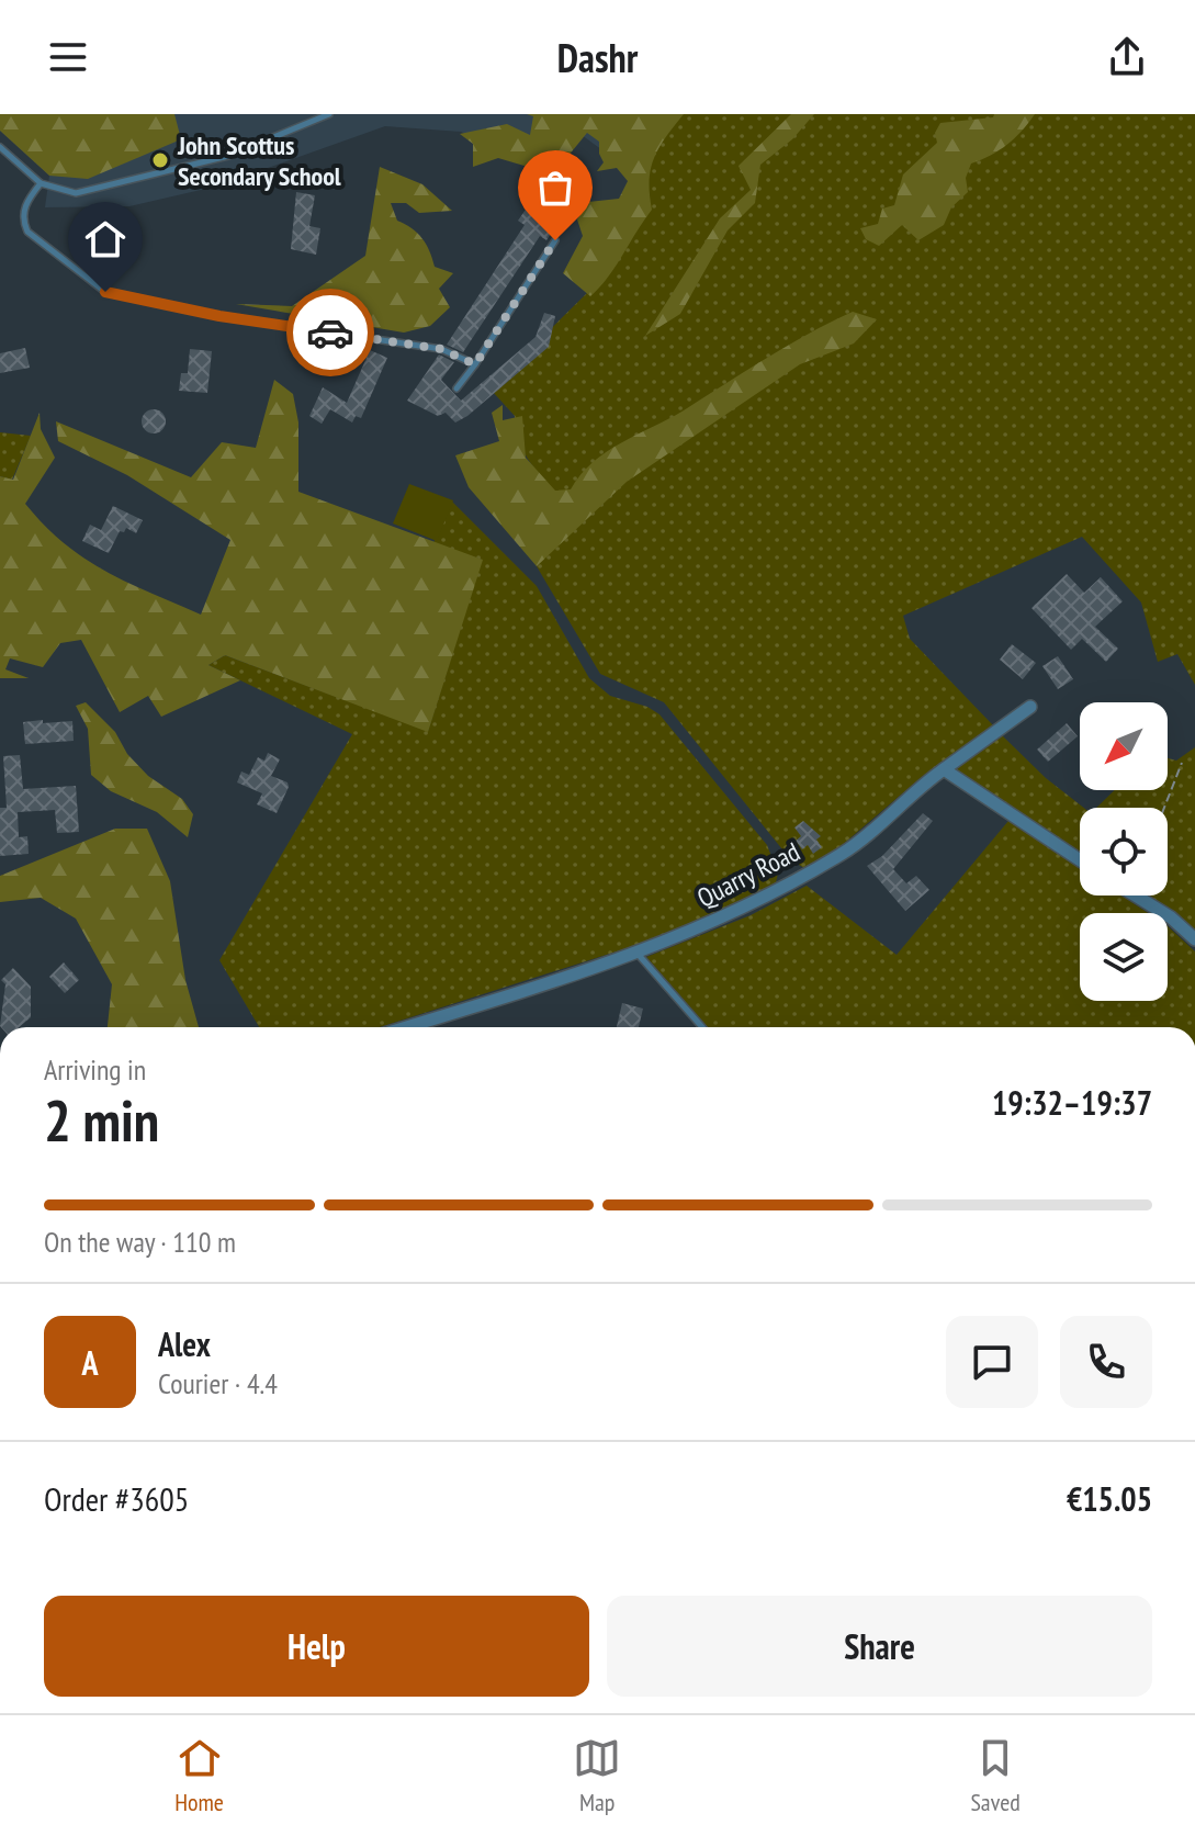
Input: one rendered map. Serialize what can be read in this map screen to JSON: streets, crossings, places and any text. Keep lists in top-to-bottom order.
{
  "streets": {
    "street": ["Quarry Road"]
  },
  "places": ["John Scottus Secondary School"],
  "north": "bottom left",
  "page": {
    "header": "Dashr",
    "heading": ["2 min", "Arriving in", "19:32–19:37"],
    "panel": [
      "Alex",
      "Courier · 4.4",
      "Order #3605",
      "€15.05"
    ],
    "bar": "On the way · 110 m",
    "round": "A",
    "buttons": ["Help", "Share"],
    "tabs": ["Home", "Map", "Saved"]
  }
}
